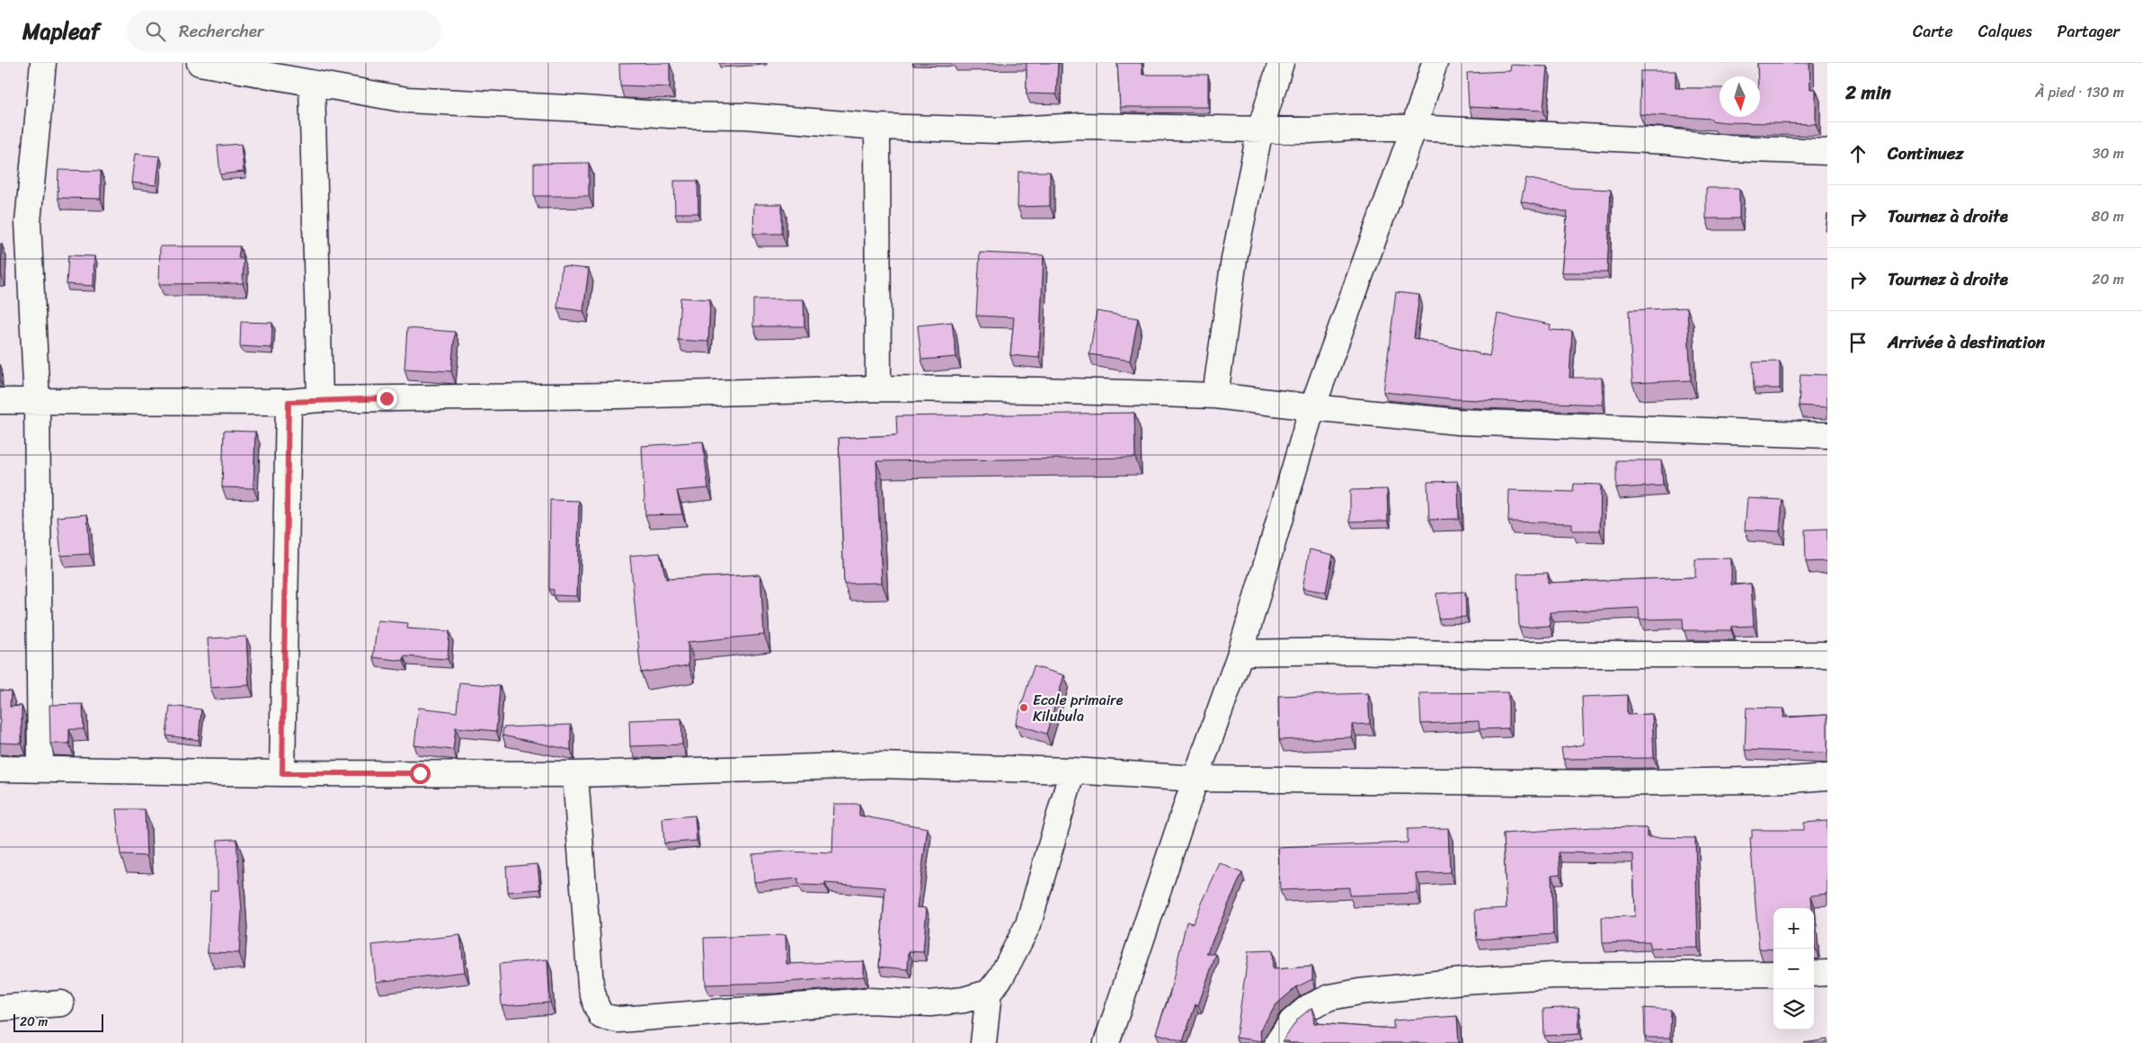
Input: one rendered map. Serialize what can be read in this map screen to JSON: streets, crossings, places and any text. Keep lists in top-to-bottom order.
{
  "places": ["Ecole primaire Kilubula"],
  "scale_bar": "20 m",
  "north": "bottom",
  "page": {
    "header": "Mapleaf",
    "search": "Rechercher",
    "nav": ["Carte", "Calques", "Partager"],
    "heading": ["2 min", "À pied · 130 m"],
    "list": [
      ["Continuez", "30 m"],
      ["Tournez à droite", "80 m"],
      ["Tournez à droite", "20 m"],
      "Arrivée à destination"
    ],
    "map_buttons": ["+", "−"],
    "scale": "20 m"
  }
}
